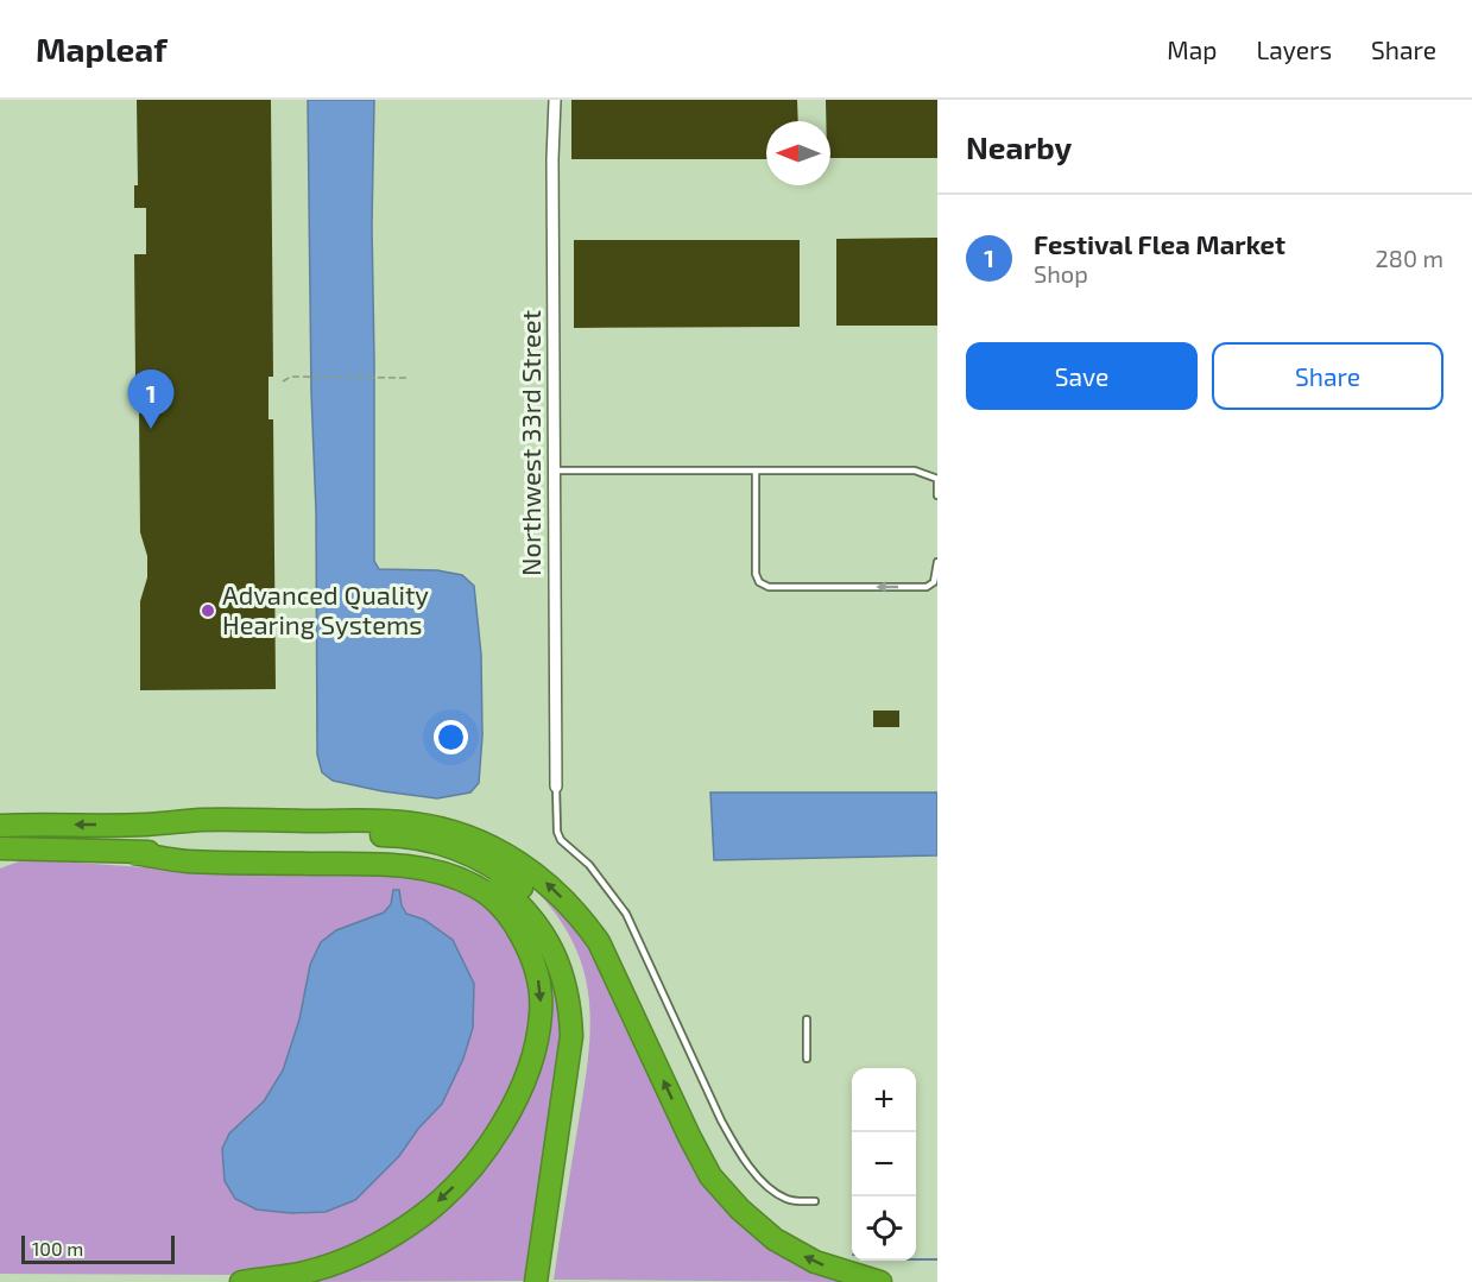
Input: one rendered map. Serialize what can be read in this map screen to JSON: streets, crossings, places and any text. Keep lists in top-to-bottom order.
{
  "streets": {
    "street": ["Northwest 33rd Street"]
  },
  "places": ["Advanced Quality Hearing Systems"],
  "scale_bar": "100 m",
  "north": "left",
  "page": {
    "header": "Mapleaf",
    "nav": ["Map", "Layers", "Share"],
    "heading": "Nearby",
    "list": [
      {
        "mark": "1",
        "name": "Festival Flea Market",
        "note": "Shop",
        "value": "280 m"
      }
    ],
    "buttons": ["Save", "Share"],
    "pins": "1",
    "map_buttons": ["+", "−"],
    "scale": "100 m"
  }
}
